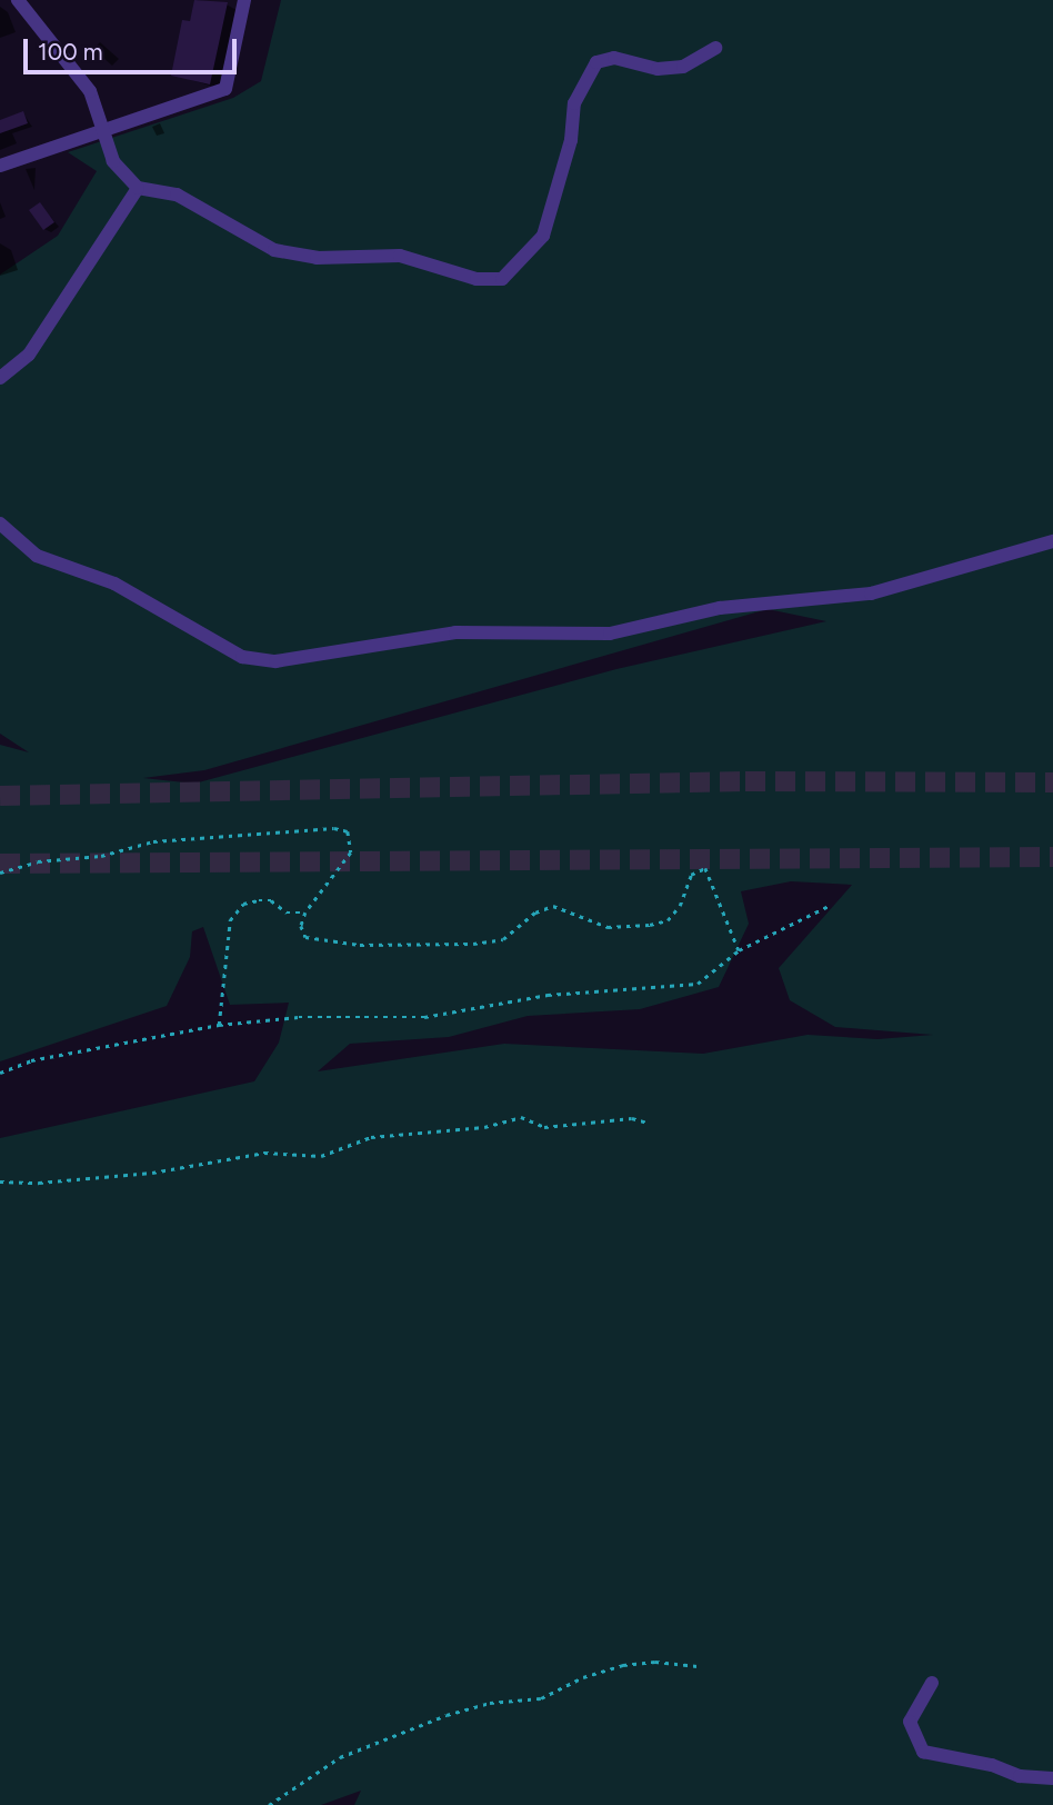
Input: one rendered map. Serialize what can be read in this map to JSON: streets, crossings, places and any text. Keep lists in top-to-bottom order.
{
  "scale_bar": "100 m"
}
